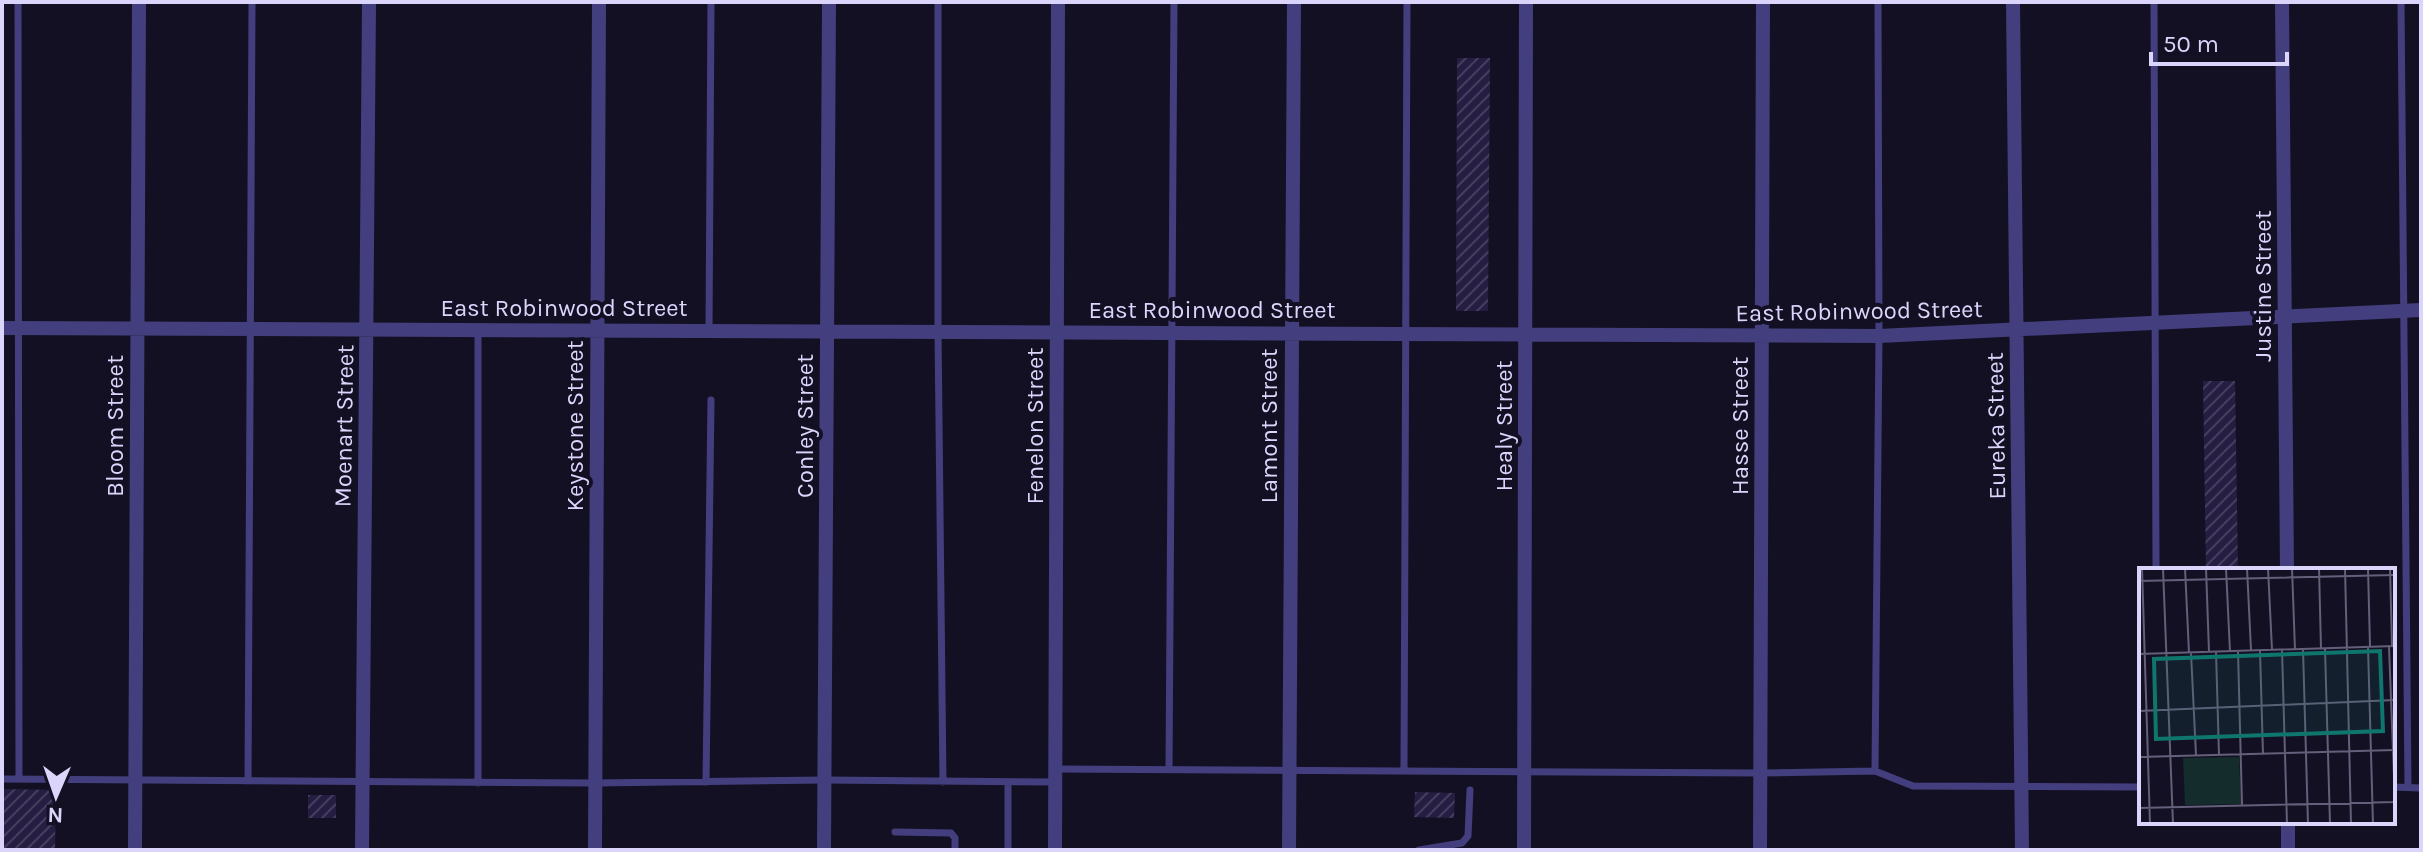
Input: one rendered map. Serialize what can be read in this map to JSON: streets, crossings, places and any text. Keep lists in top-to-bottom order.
{
  "streets": {
    "street": [
      "Justine Street",
      "East Robinwood Street",
      "Bloom Street",
      "Moenart Street",
      "Keystone Street",
      "Conley Street",
      "Fenelon Street",
      "Lamont Street",
      "Healy Street",
      "Hasse Street",
      "Eureka Street"
    ]
  },
  "crossings": [
    ["Justine Street", "East Robinwood Street"],
    ["East Robinwood Street", "Bloom Street"],
    ["East Robinwood Street", "Moenart Street"],
    ["East Robinwood Street", "Keystone Street"],
    ["East Robinwood Street", "Conley Street"],
    ["East Robinwood Street", "Fenelon Street"],
    ["East Robinwood Street", "Lamont Street"],
    ["East Robinwood Street", "Healy Street"],
    ["East Robinwood Street", "Hasse Street"],
    ["East Robinwood Street", "Eureka Street"]
  ],
  "scale_bar": "50 m",
  "north": "bottom"
}
